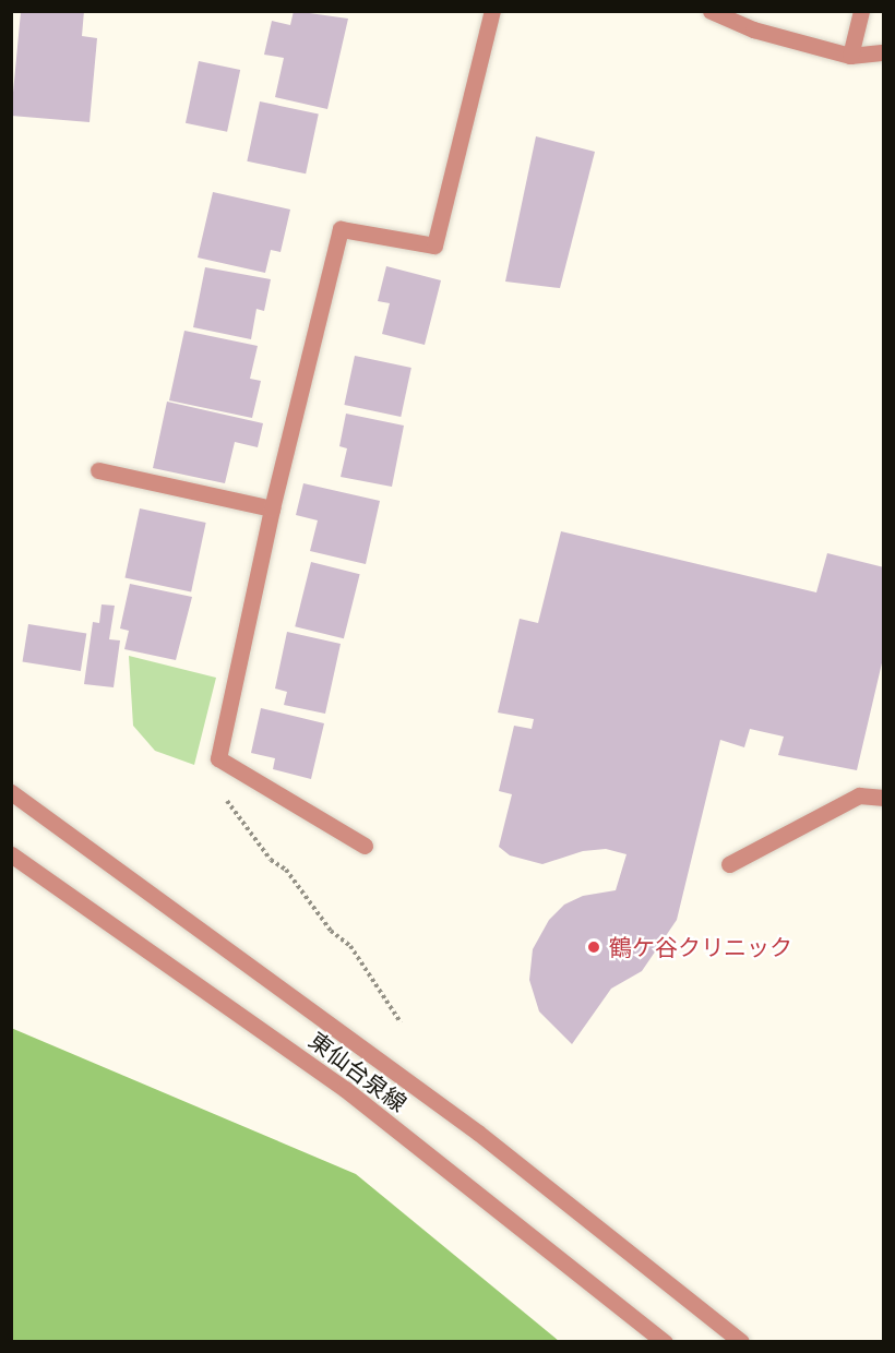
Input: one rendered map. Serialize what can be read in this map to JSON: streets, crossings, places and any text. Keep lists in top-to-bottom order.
{
  "streets": {
    "street": ["東仙台泉線"]
  },
  "places": ["鶴ケ谷クリニック"]
}
